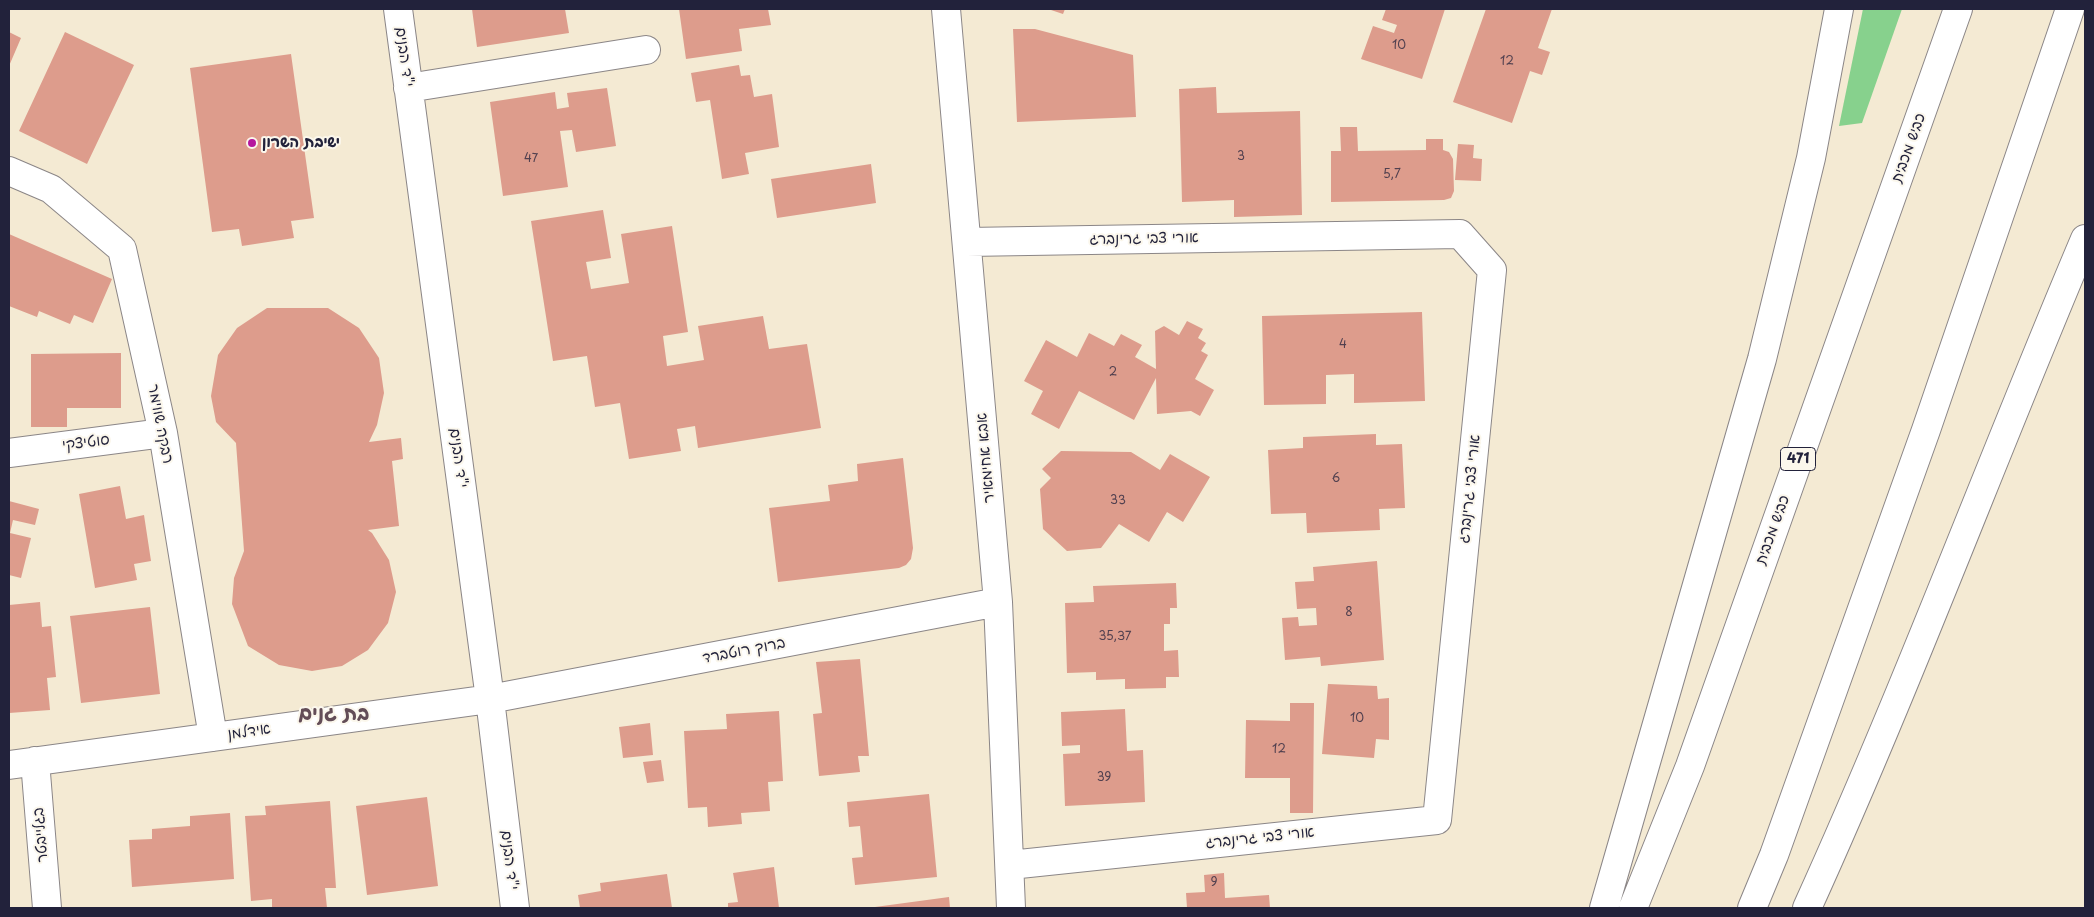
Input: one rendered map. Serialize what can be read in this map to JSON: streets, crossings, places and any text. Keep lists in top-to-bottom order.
{
  "streets": {
    "main road": [
      "י\"ד הבנים",
      "כביש מכבית",
      "אורי צבי גרינברג",
      "רבקה שווימר",
      "סוטיצקי",
      "אבא אחימאיר",
      "471",
      "ברוך רוטברד",
      "אידלמן",
      "בגלייבטר"
    ]
  },
  "crossings": [
    ["י\"ד הבנים", "ברוך רוטברד"],
    ["י\"ד הבנים", "אידלמן"],
    ["אורי צבי גרינברג", "אבא אחימאיר"],
    ["רבקה שווימר", "סוטיצקי"],
    ["רבקה שווימר", "אידלמן"],
    ["אבא אחימאיר", "ברוך רוטברד"],
    ["ברוך רוטברד", "אידלמן"],
    ["אידלמן", "בגלייבטר"]
  ],
  "districts": ["בת גנים"],
  "places": ["ישיבת השרון"],
  "house_numbers": [
    "10",
    "12",
    "3",
    "47",
    "5,7",
    "4",
    "2",
    "6",
    "33",
    "8",
    "35,37",
    "10",
    "12",
    "39",
    "9"
  ]
}
